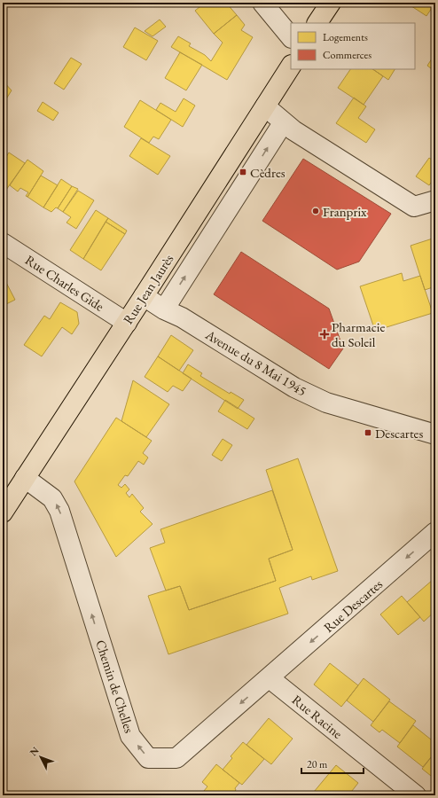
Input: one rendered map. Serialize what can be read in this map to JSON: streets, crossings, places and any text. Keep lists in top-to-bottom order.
{
  "streets": {
    "main road": ["Rue Jean Jaurès"],
    "street": [
      "Rue Charles Gide",
      "Avenue du 8 Mai 1945",
      "Rue Descartes",
      "Chemin de Chelles",
      "Rue Racine"
    ]
  },
  "crossings": [
    ["Rue Charles Gide", "Rue Jean Jaurès"],
    ["Rue Jean Jaurès", "Avenue du 8 Mai 1945"],
    ["Rue Jean Jaurès", "Chemin de Chelles"],
    ["Rue Descartes", "Chemin de Chelles"],
    ["Rue Descartes", "Rue Racine"],
    ["Chemin de Chelles", "Rue Racine"]
  ],
  "one_way": ["Rue Descartes"],
  "places": {
    "transit": ["Cèdres", "Descartes"],
    "other": ["Franprix"],
    "health": ["Pharmacie du Soleil"]
  },
  "legend": ["Logements", "Commerces"],
  "scale_bar": "20 m",
  "north": "top left"
}
